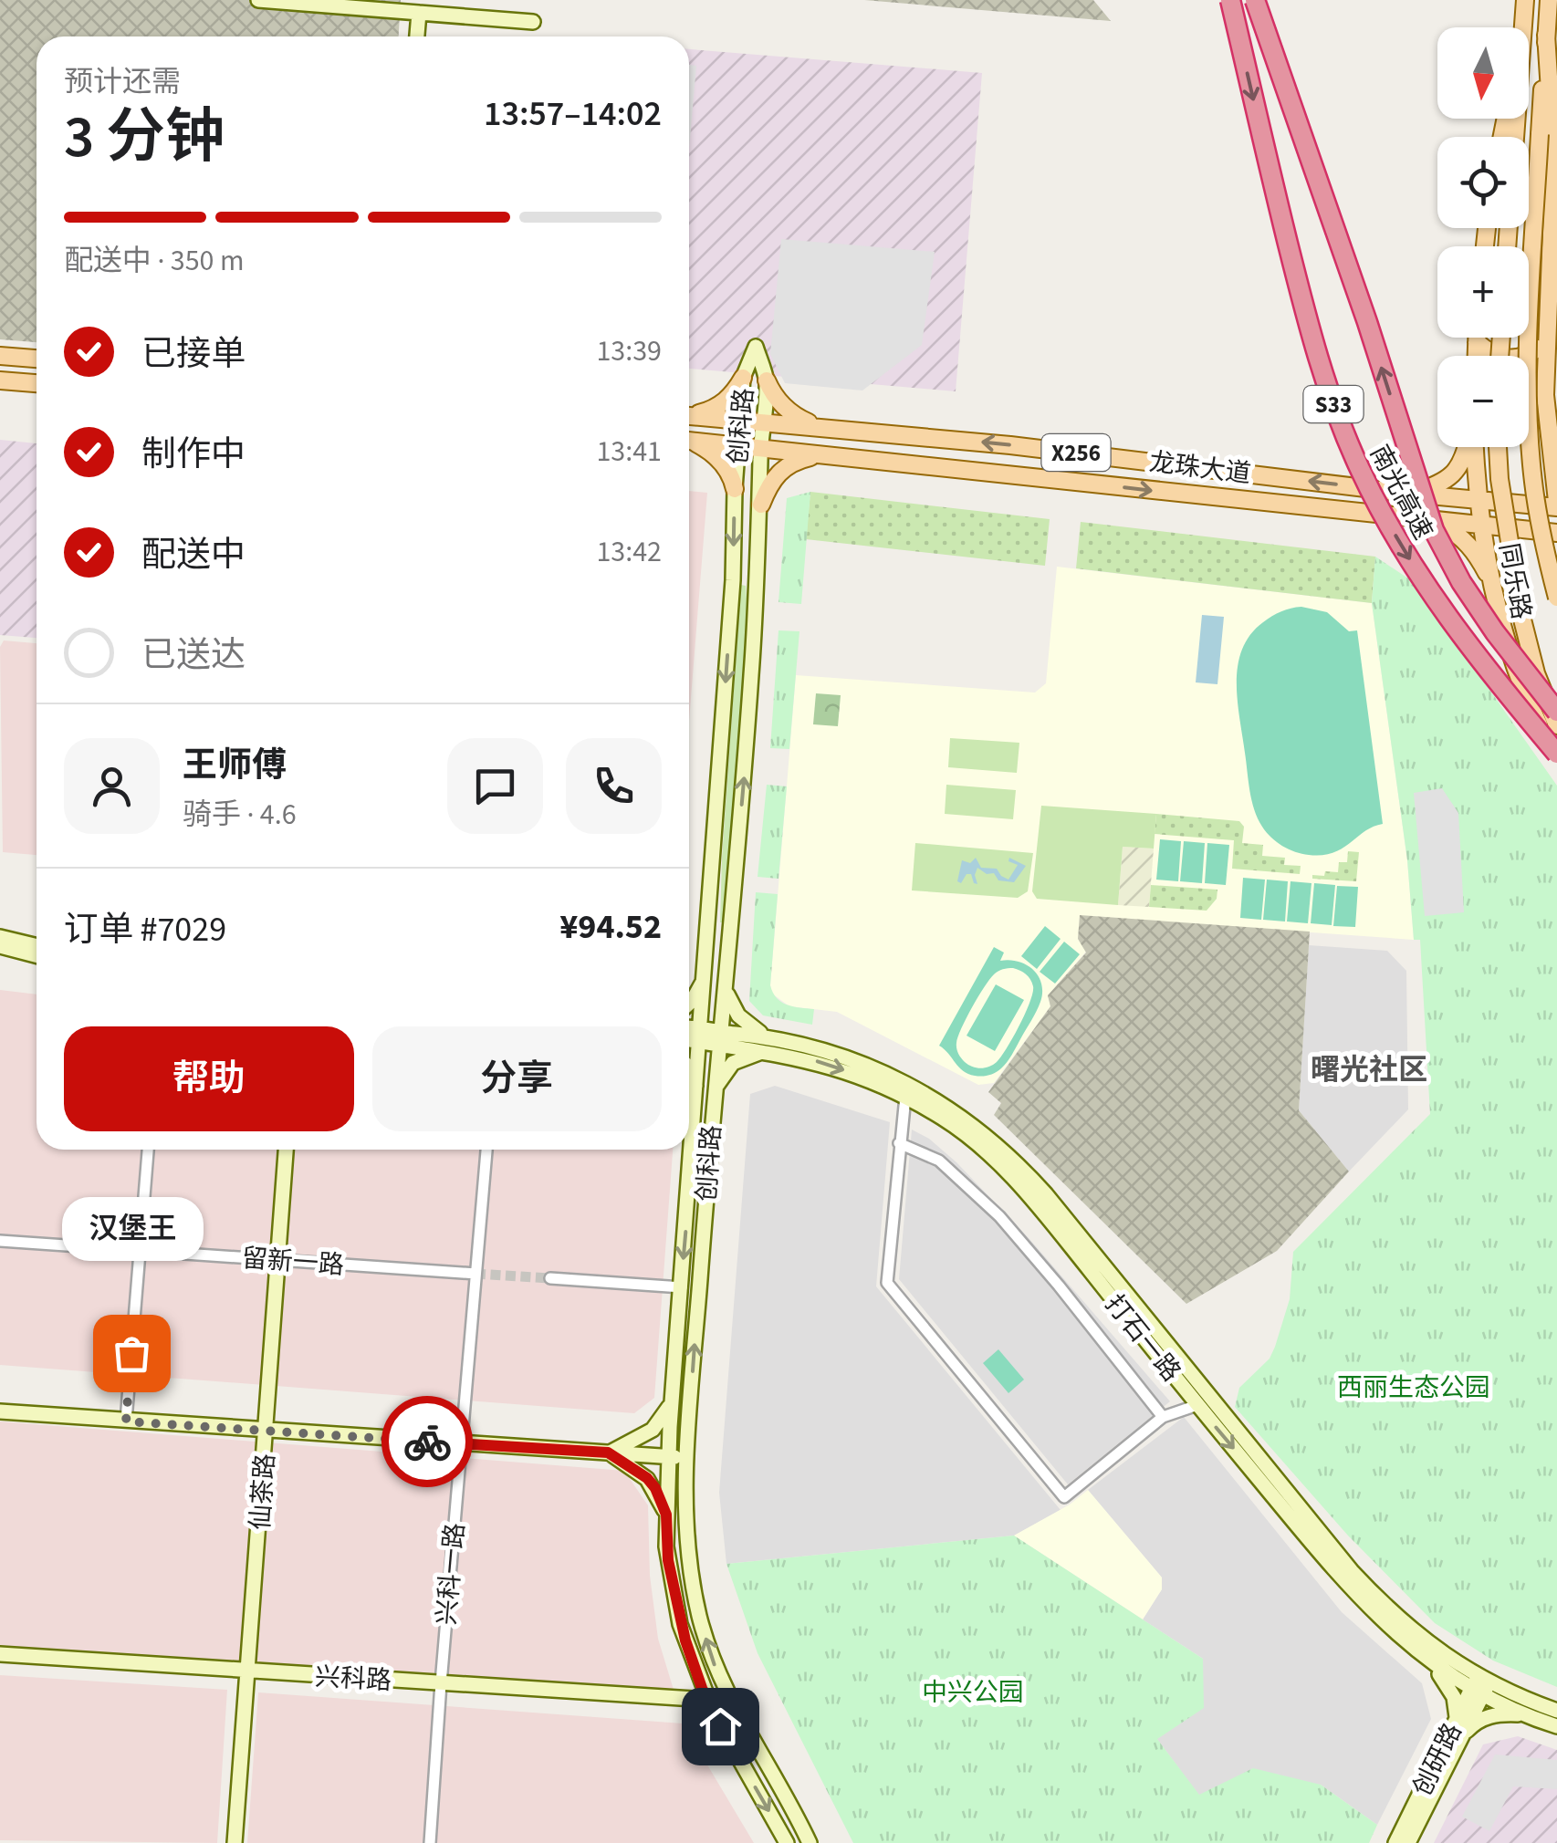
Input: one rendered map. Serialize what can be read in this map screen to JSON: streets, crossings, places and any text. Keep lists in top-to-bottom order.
{
  "streets": {
    "highway": ["S33", "南光高速"],
    "main road": [
      "创科路",
      "X256",
      "龙珠大道",
      "同乐路",
      "打石一路",
      "仙茶路",
      "兴科路",
      "创研路"
    ],
    "street": ["留新一路", "兴科一路"]
  },
  "crossings": [
    ["创科路", "龙珠大道"],
    ["创科路", "打石一路"],
    ["创科路", "兴科路"],
    ["X256", "龙珠大道"],
    ["留新一路", "仙茶路"],
    ["留新一路", "兴科一路"],
    ["打石一路", "创研路"],
    ["仙茶路", "兴科路"],
    ["兴科一路", "兴科路"]
  ],
  "districts": ["曙光社区"],
  "parks": ["西丽生态公园", "中兴公园"],
  "places": ["汉堡王"],
  "north": "bottom",
  "page": {
    "map_buttons": ["+", "−"],
    "heading": ["3 分钟", "预计还需", "13:57–14:02"],
    "panel": [
      "王师傅",
      "骑手 · 4.6",
      "订单 #7029",
      "¥94.52"
    ],
    "bar": "配送中 · 350 m",
    "list": [
      ["已接单", "13:39"],
      ["制作中", "13:41"],
      ["配送中", "13:42"],
      "已送达"
    ],
    "buttons": ["帮助", "分享"],
    "bubble": "汉堡王"
  }
}
